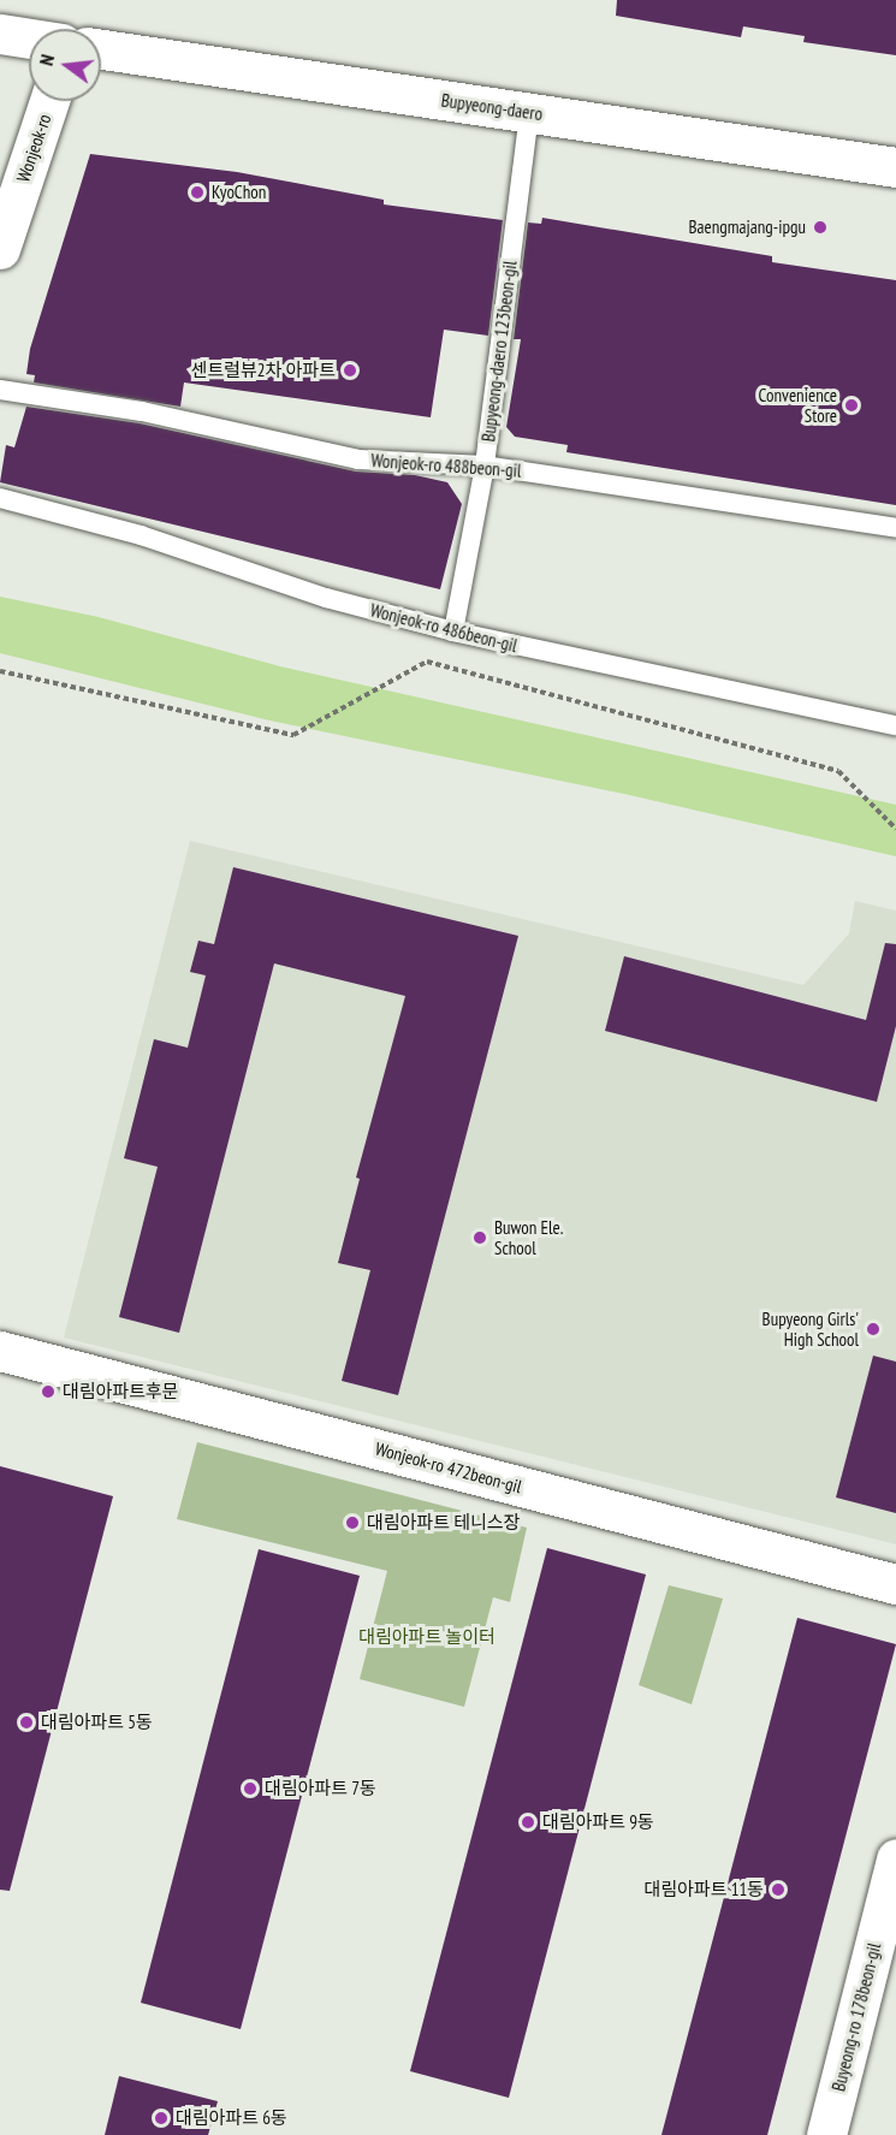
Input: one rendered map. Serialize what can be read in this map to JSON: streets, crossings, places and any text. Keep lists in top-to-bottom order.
{
  "streets": {
    "street": [
      "Bupyeong-daero",
      "Wonjeok-ro",
      "Wonjeok-ro 472beon-gil",
      "Buyeong-ro 178beon-gil"
    ],
    "lane": ["Bupyeong-daero 123beon-gil", "Wonjeok-ro 488beon-gil", "Wonjeok-ro 486beon-gil"]
  },
  "crossings": [
    ["Bupyeong-daero", "Bupyeong-daero 123beon-gil"],
    ["Bupyeong-daero 123beon-gil", "Wonjeok-ro 488beon-gil"],
    ["Bupyeong-daero 123beon-gil", "Wonjeok-ro 486beon-gil"]
  ],
  "parks": ["대림아파트 놀이터"],
  "places": [
    "KyoChon",
    "Baengmajang-ipgu",
    "센트럴뷰2차 아파트",
    "Convenience Store",
    "Buwon Ele. School",
    "Bupyeong Girls' High School",
    "대림아파트후문",
    "대림아파트 테니스장",
    "대림아파트 5동",
    "대림아파트 7동",
    "대림아파트 9동",
    "대림아파트 11동",
    "대림아파트 6동"
  ],
  "north": "left"
}
